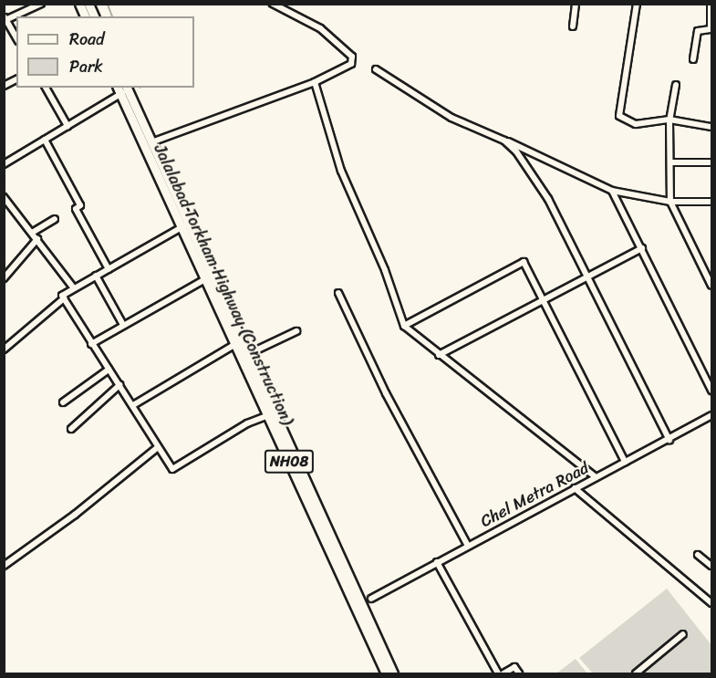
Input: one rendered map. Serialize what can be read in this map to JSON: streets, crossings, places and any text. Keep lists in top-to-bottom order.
{
  "streets": {
    "highway": ["Jalalabad Torkham Highway (Construction)", "NH08"],
    "street": ["Chel Metra Road"]
  },
  "crossings": [
    ["Jalalabad Torkham Highway (Construction)", "NH08"]
  ],
  "legend": ["Road", "Park"]
}
